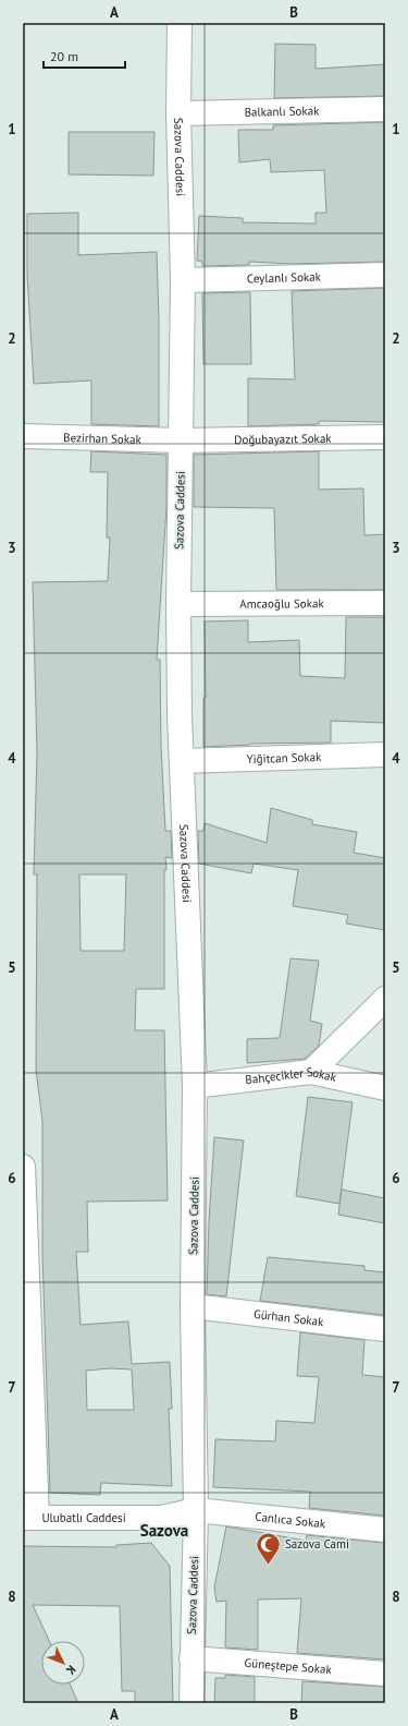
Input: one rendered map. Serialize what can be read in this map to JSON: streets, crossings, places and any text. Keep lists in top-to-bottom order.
{
  "streets": {
    "street": [
      "Balkanlı Sokak",
      "Sazova Caddesi",
      "Ceylanlı Sokak",
      "Bezirhan Sokak",
      "Doğubayazıt Sokak",
      "Amcaoğlu Sokak",
      "Yiğitcan Sokak",
      "Bahçecikler Sokak",
      "Gürhan Sokak",
      "Ulubatlı Caddesi",
      "Canlıca Sokak",
      "Güneştepe Sokak"
    ]
  },
  "crossings": [
    ["Balkanlı Sokak", "Sazova Caddesi"],
    ["Sazova Caddesi", "Ceylanlı Sokak"],
    ["Sazova Caddesi", "Bezirhan Sokak"],
    ["Sazova Caddesi", "Doğubayazıt Sokak"],
    ["Sazova Caddesi", "Amcaoğlu Sokak"],
    ["Sazova Caddesi", "Yiğitcan Sokak"],
    ["Sazova Caddesi", "Bahçecikler Sokak"],
    ["Sazova Caddesi", "Gürhan Sokak"],
    ["Sazova Caddesi", "Ulubatlı Caddesi"],
    ["Sazova Caddesi", "Canlıca Sokak"],
    ["Sazova Caddesi", "Güneştepe Sokak"],
    ["Bezirhan Sokak", "Doğubayazıt Sokak"],
    ["Ulubatlı Caddesi", "Canlıca Sokak"]
  ],
  "districts": ["Sazova"],
  "places": {
    "mosque": ["Sazova Cami"]
  },
  "scale_bar": "20 m",
  "north": "bottom right",
  "grid": {
    "columns": ["A", "B"],
    "rows": [
      "1",
      "2",
      "3",
      "4",
      "5",
      "6",
      "7",
      "8"
    ]
  }
}
